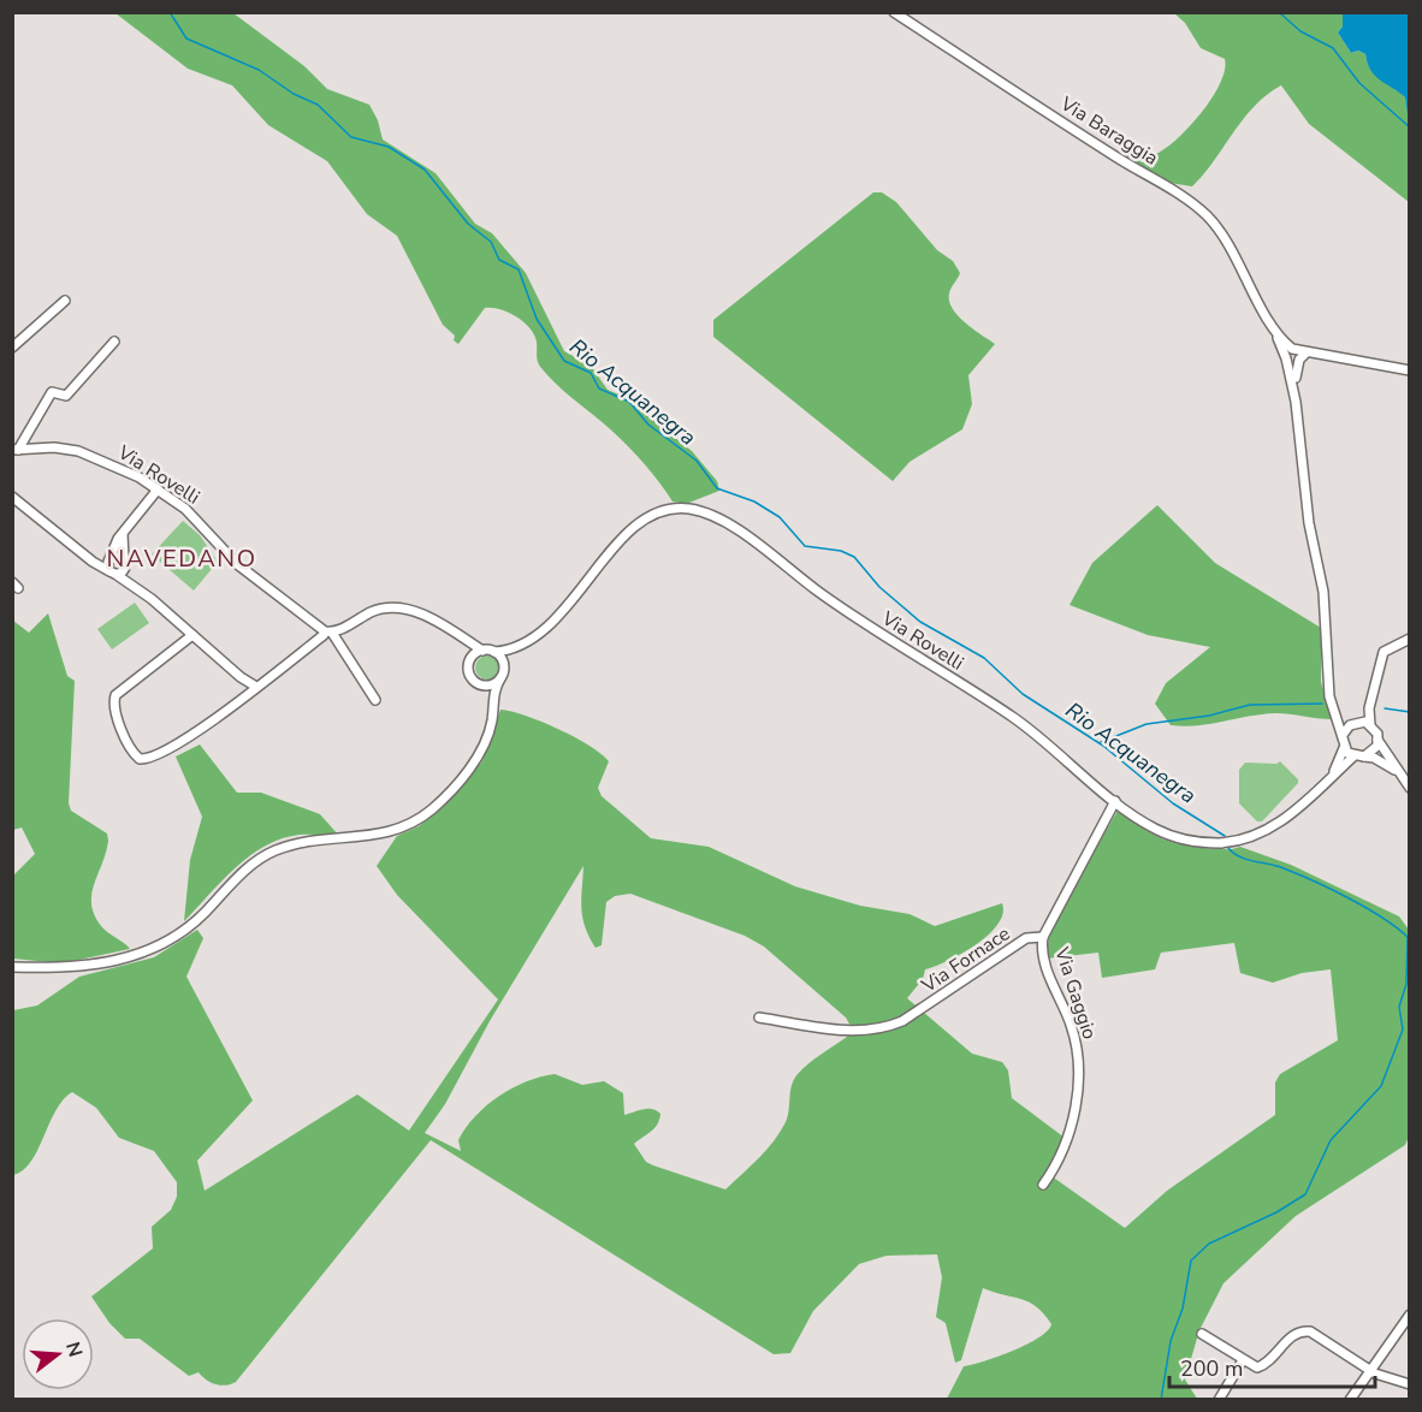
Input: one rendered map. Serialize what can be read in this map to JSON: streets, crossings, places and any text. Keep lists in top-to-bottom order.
{
  "streets": {
    "street": [
      "Via Baraggia",
      "Via Rovelli",
      "Via Fornace",
      "Via Gaggio"
    ]
  },
  "crossings": [
    ["Via Baraggia", "Via Rovelli"],
    ["Via Rovelli", "Via Fornace"],
    ["Via Fornace", "Via Gaggio"]
  ],
  "districts": ["NAVEDANO"],
  "water": ["Rio Acquanegra"],
  "scale_bar": "200 m",
  "north": "right"
}
